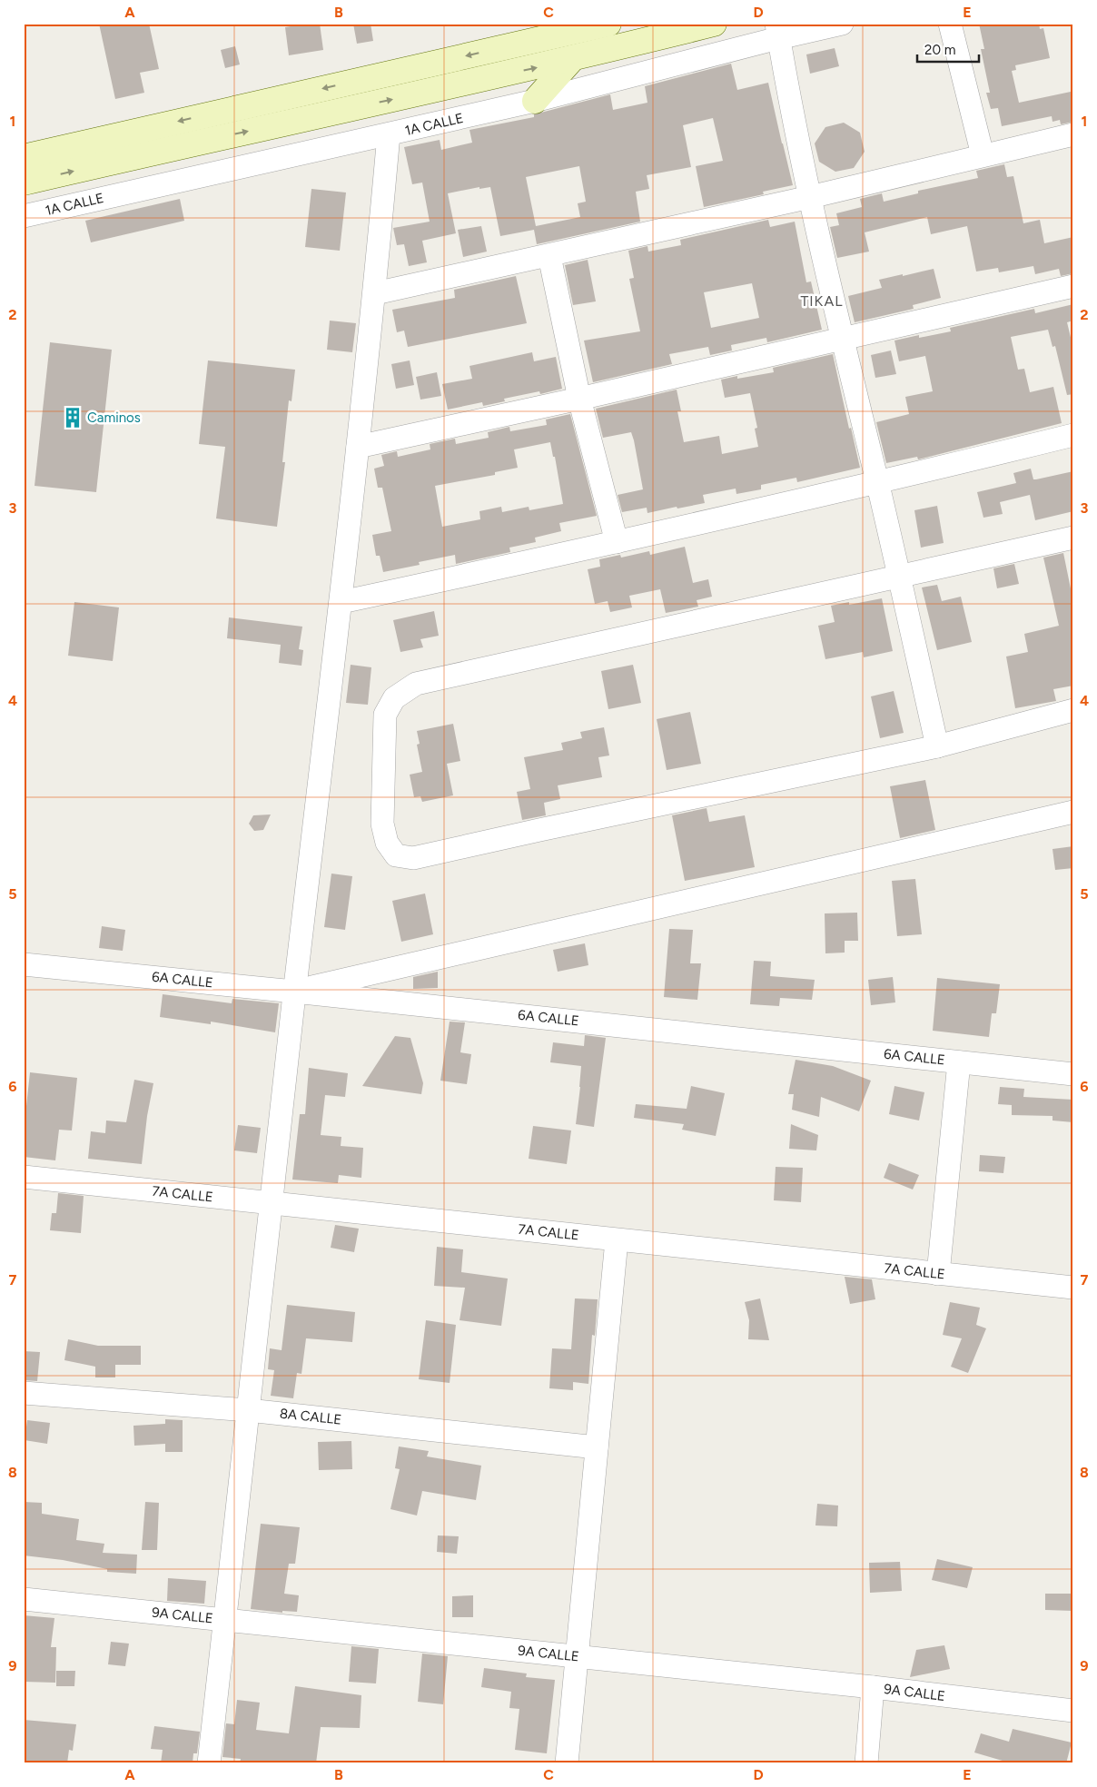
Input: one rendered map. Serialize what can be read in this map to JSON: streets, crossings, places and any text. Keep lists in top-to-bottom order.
{
  "streets": {
    "street": [
      "1A CALLE",
      "6A CALLE",
      "7A CALLE",
      "8A CALLE",
      "9A CALLE"
    ]
  },
  "districts": ["TIKAL"],
  "places": {
    "building": ["Caminos"]
  },
  "scale_bar": "20 m",
  "grid": {
    "columns": [
      "A",
      "B",
      "C",
      "D",
      "E"
    ],
    "rows": [
      "1",
      "2",
      "3",
      "4",
      "5",
      "6",
      "7",
      "8",
      "9"
    ]
  }
}
